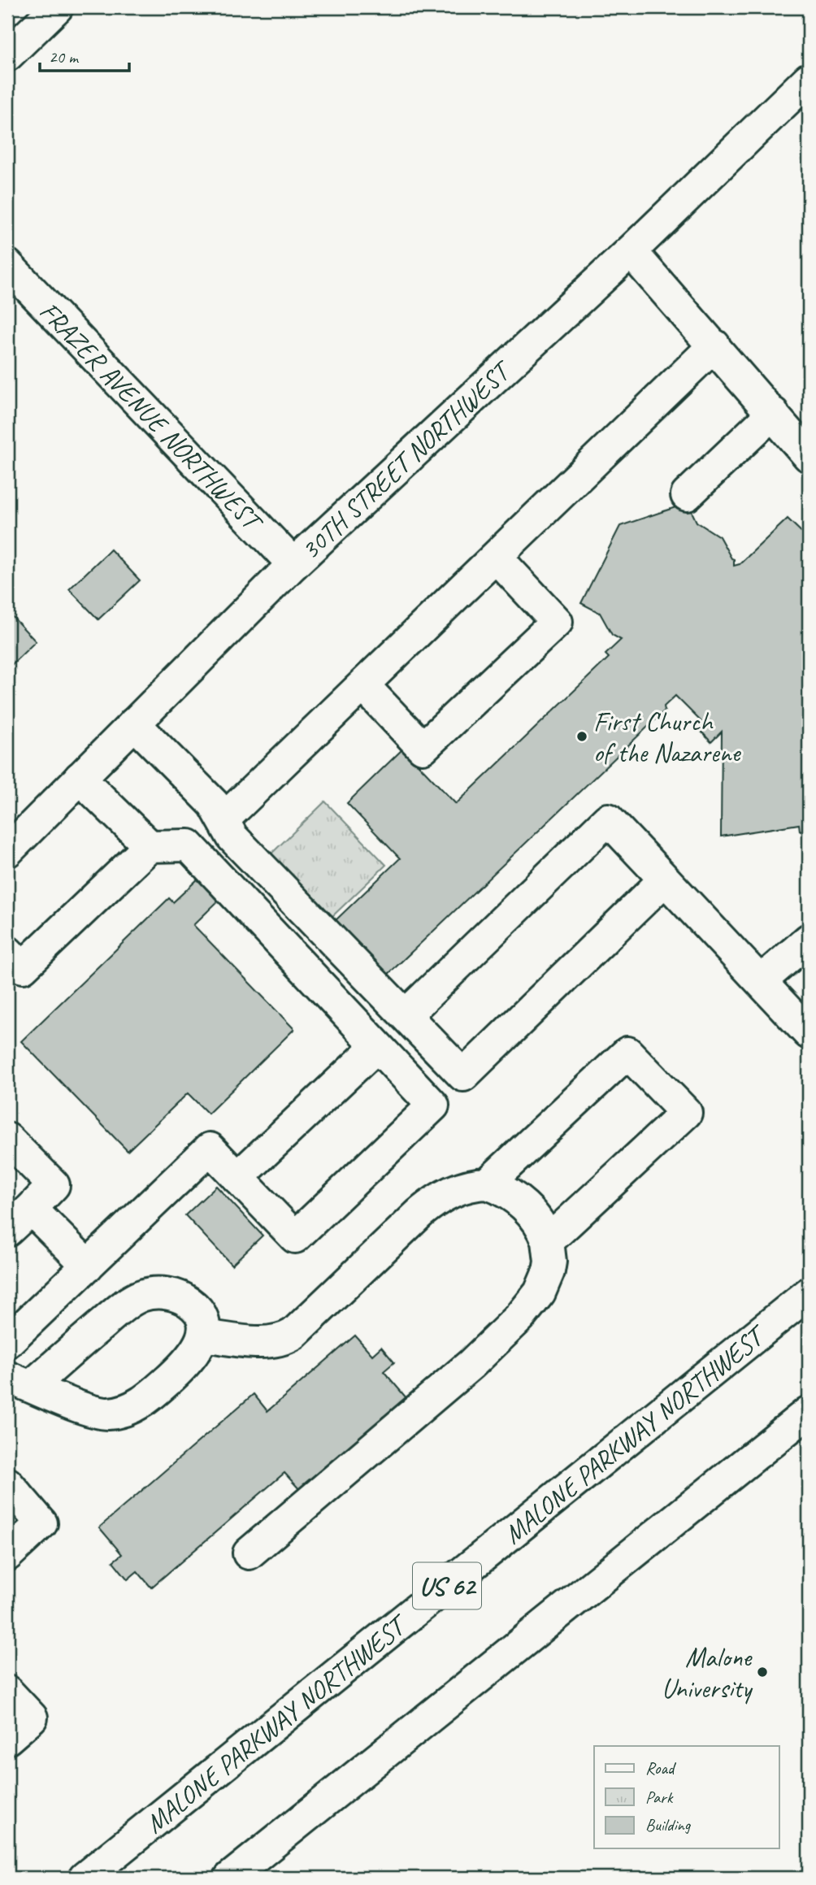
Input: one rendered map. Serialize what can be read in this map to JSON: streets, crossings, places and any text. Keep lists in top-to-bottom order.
{
  "streets": {
    "main road": [
      "FRAZER AVENUE NORTHWEST",
      "30TH STREET NORTHWEST",
      "MALONE PARKWAY NORTHWEST",
      "US 62"
    ]
  },
  "crossings": [
    ["FRAZER AVENUE NORTHWEST", "30TH STREET NORTHWEST"]
  ],
  "places": ["First Church of the Nazarene", "Malone University"],
  "legend": ["Road", "Park", "Building"],
  "scale_bar": "20 m"
}
